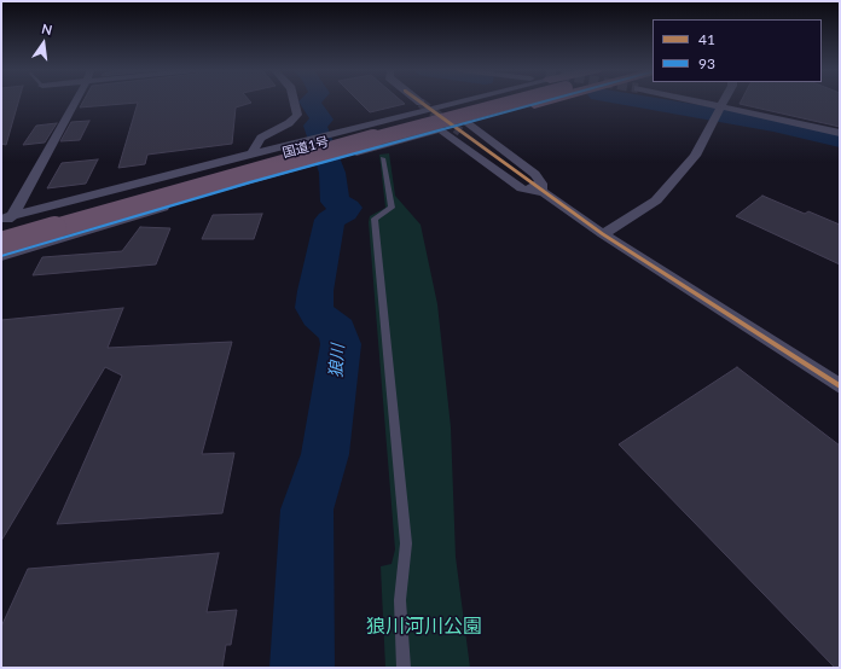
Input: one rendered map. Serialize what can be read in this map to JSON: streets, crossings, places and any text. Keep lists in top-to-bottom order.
{
  "streets": {
    "highway": ["国道1号"]
  },
  "water": ["狼川"],
  "parks": ["狼川河川公園"],
  "lines": ["transit line 41", "transit line 93"],
  "legend": ["41", "93"],
  "north": "top"
}
